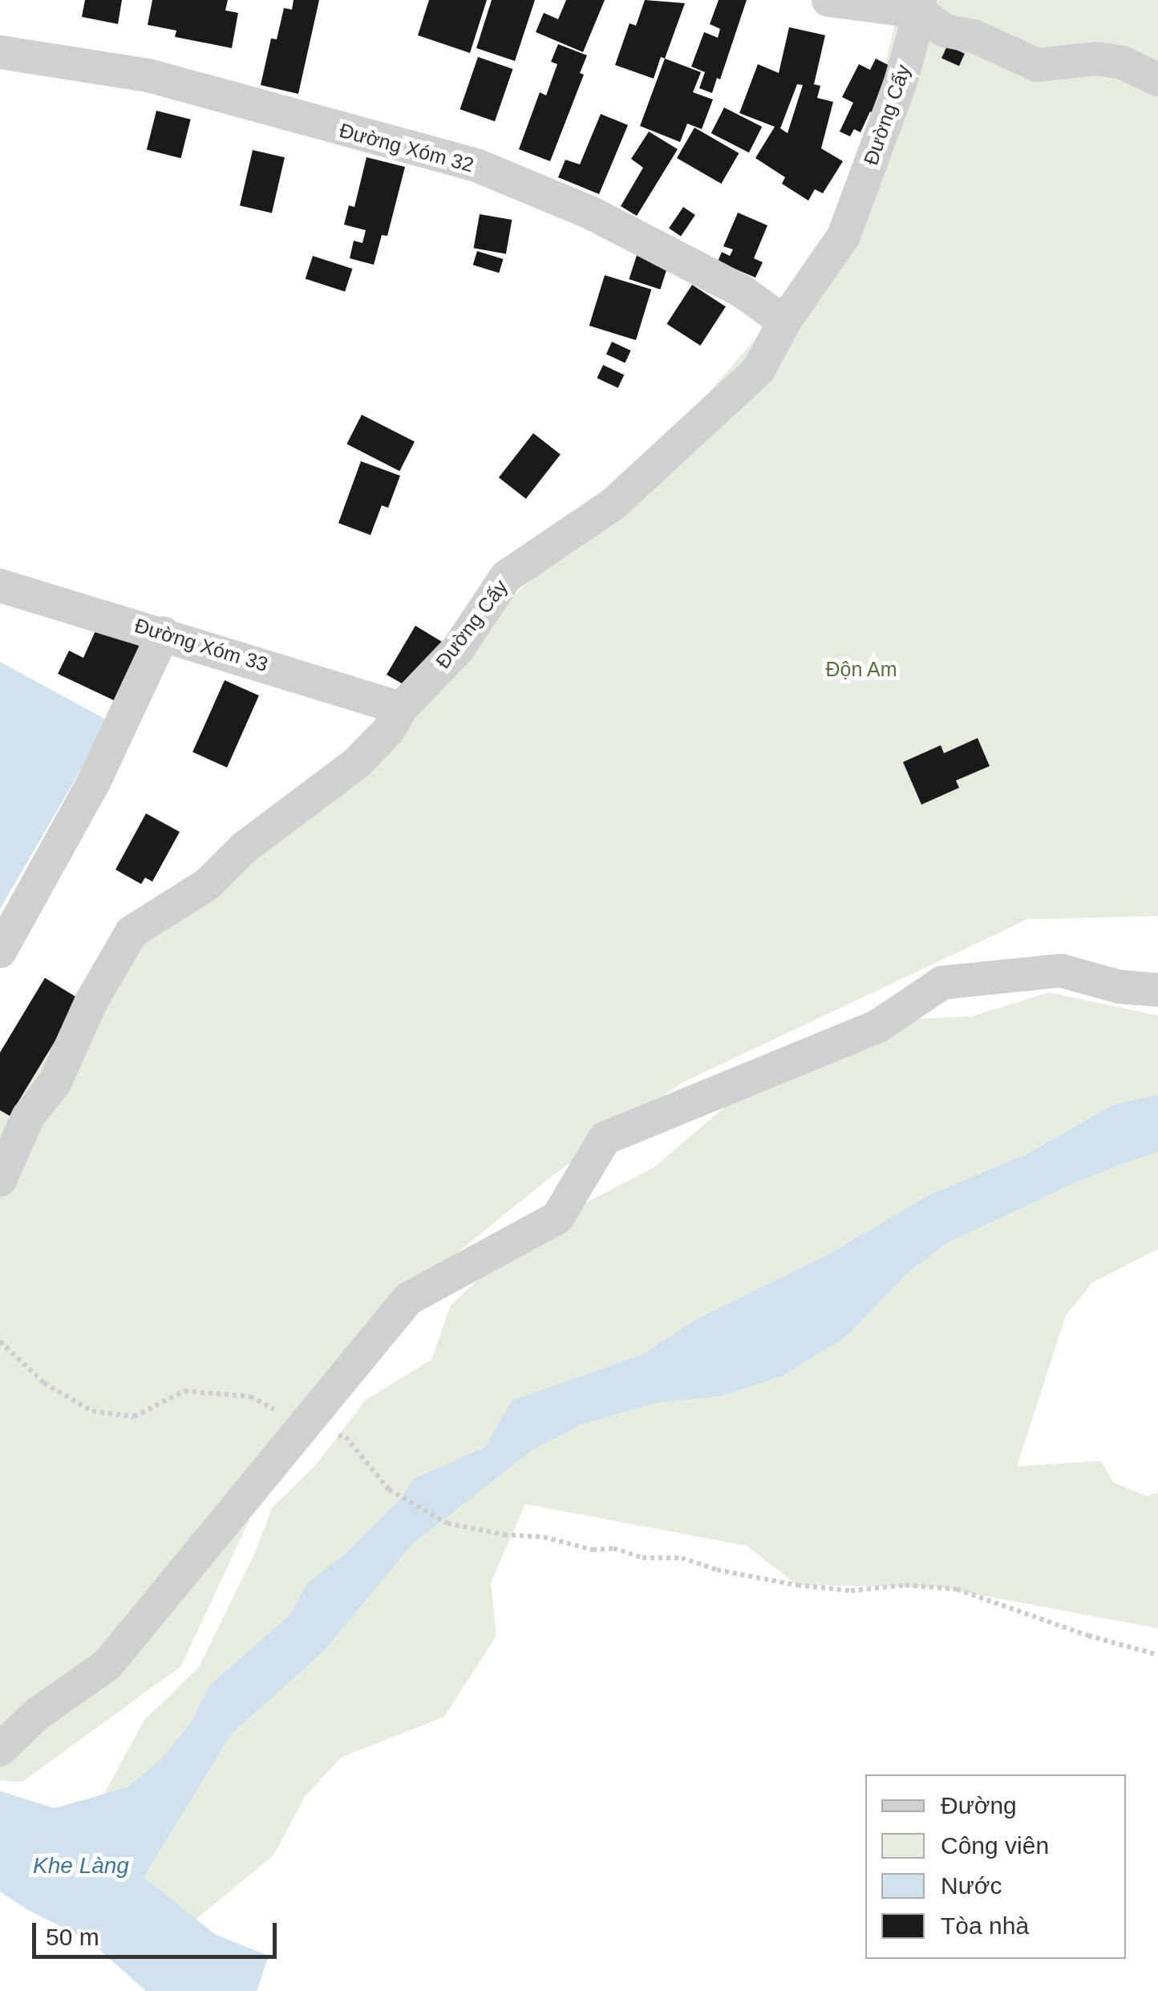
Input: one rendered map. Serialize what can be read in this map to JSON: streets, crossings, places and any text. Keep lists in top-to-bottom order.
{
  "streets": {
    "street": ["Đường Cấy", "Đường Xóm 32", "Đường Xóm 33"]
  },
  "crossings": [
    ["Đường Cấy", "Đường Xóm 32"],
    ["Đường Cấy", "Đường Xóm 33"]
  ],
  "water": ["Khe Làng"],
  "parks": ["Độn Am"],
  "legend": [
    "Đường",
    "Công viên",
    "Nước",
    "Tòa nhà"
  ],
  "scale_bar": "50 m"
}
